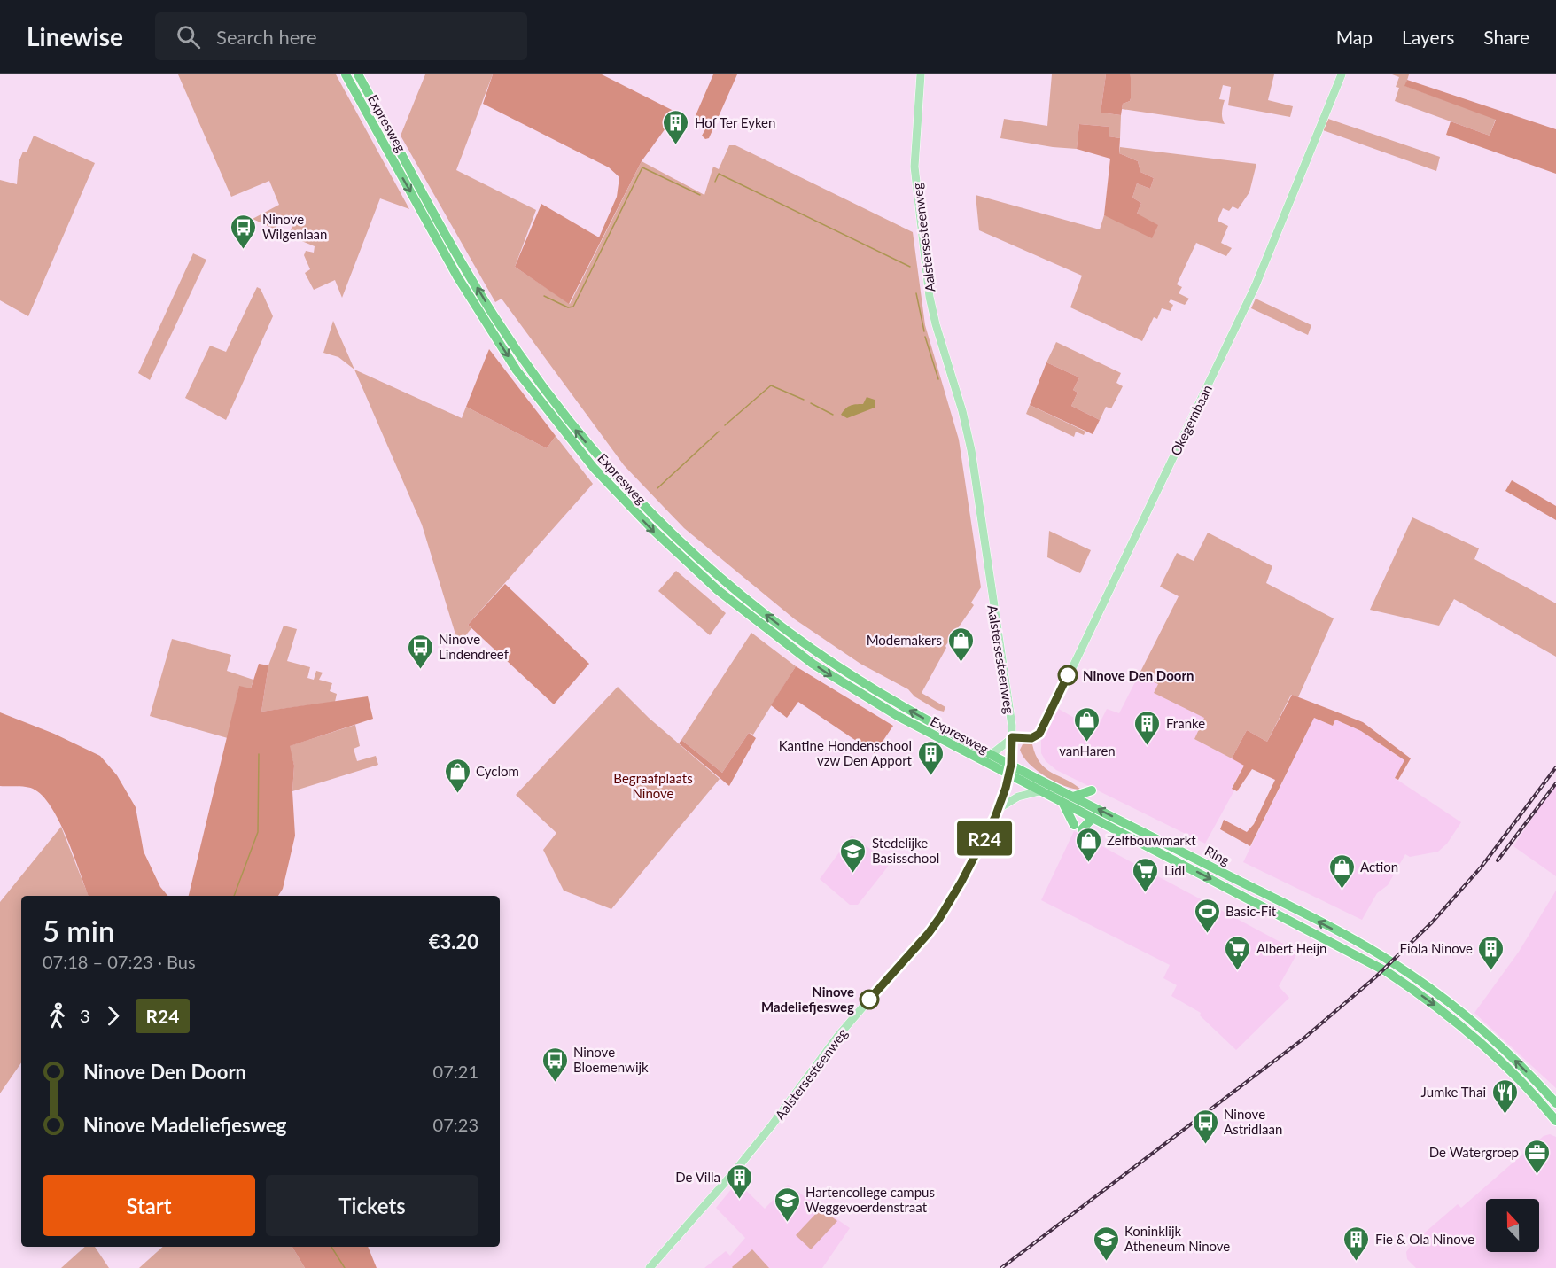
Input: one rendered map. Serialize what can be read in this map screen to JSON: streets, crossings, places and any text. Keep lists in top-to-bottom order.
{
  "streets": {
    "highway": ["Expresweg", "Ring"],
    "main road": ["Aalstersesteenweg", "Okegembaan"]
  },
  "crossings": [
    ["Expresweg", "Aalstersesteenweg"],
    ["Expresweg", "Ring"],
    ["Aalstersesteenweg", "Okegembaan"],
    ["Aalstersesteenweg", "Ring"]
  ],
  "parks": ["Begraafplaats Ninove"],
  "places": {
    "building": [
      "Hof Ter Eyken",
      "Franke",
      "Kantine Hondenschool vzw Den Apport",
      "Fiola Ninove",
      "De Villa",
      "Fie & Ola Ninove"
    ],
    "bus stop": [
      "Ninove Wilgenlaan",
      "Ninove Lindendreef",
      "Ninove Bloemenwijk",
      "Ninove Astridlaan"
    ],
    "shop": [
      "Modemakers",
      "vanHaren",
      "Cyclom",
      "Zelfbouwmarkt",
      "Action"
    ],
    "other": ["Ninove Den Doorn", "Ninove Madeliefjesweg"],
    "school or university": ["Stedelijke Basisschool", "Hartencollege campus Weggevoerdenstraat", "Koninklijk Atheneum Ninove"],
    "supermarket": ["Lidl", "Albert Heijn"],
    "sports": ["Basic-Fit"],
    "restaurant": ["Jumke Thai"],
    "office": ["De Watergroep"]
  },
  "lines": ["bus line R24"],
  "north": "top",
  "page": {
    "header": "Linewise",
    "search": "Search here",
    "nav": ["Map", "Layers", "Share"],
    "on_map": "R24",
    "heading": ["5 min", "07:18 – 07:23 · Bus", "€3.20"],
    "legs": ["3", "R24"],
    "list": [
      {
        "name": "Ninove Den Doorn",
        "value": "07:21"
      },
      {
        "name": "Ninove Madeliefjesweg",
        "value": "07:23"
      }
    ],
    "buttons": ["Start", "Tickets"]
  }
}
